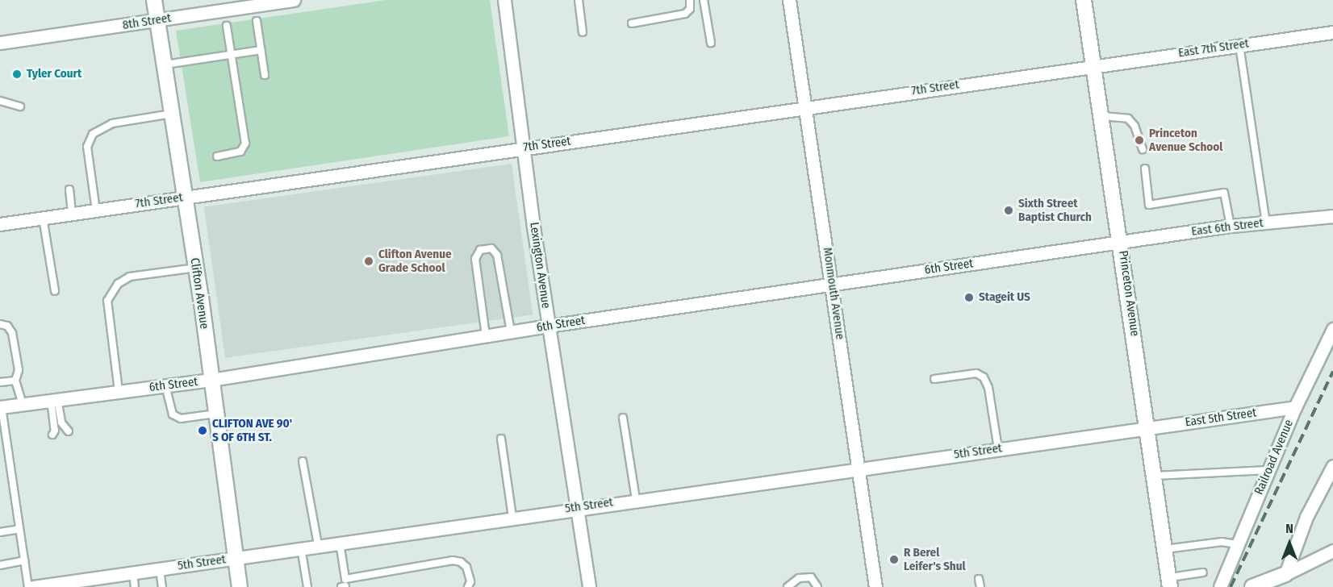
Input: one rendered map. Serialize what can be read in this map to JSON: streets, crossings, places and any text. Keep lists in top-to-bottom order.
{
  "streets": {
    "street": [
      "8th Street",
      "East 7th Street",
      "7th Street",
      "East 6th Street",
      "Lexington Avenue",
      "6th Street",
      "Clifton Avenue",
      "Monmouth Avenue",
      "Princeton Avenue",
      "East 5th Street",
      "5th Street",
      "Railroad Avenue"
    ]
  },
  "crossings": [
    ["8th Street", "Clifton Avenue"],
    ["East 7th Street", "7th Street"],
    ["East 7th Street", "Princeton Avenue"],
    ["7th Street", "Lexington Avenue"],
    ["7th Street", "Clifton Avenue"],
    ["7th Street", "Monmouth Avenue"],
    ["7th Street", "Princeton Avenue"],
    ["East 6th Street", "6th Street"],
    ["East 6th Street", "Princeton Avenue"],
    ["Lexington Avenue", "6th Street"],
    ["Lexington Avenue", "5th Street"],
    ["6th Street", "Clifton Avenue"],
    ["6th Street", "Monmouth Avenue"],
    ["6th Street", "Princeton Avenue"],
    ["Clifton Avenue", "5th Street"],
    ["Monmouth Avenue", "5th Street"],
    ["Princeton Avenue", "East 5th Street"],
    ["Princeton Avenue", "5th Street"],
    ["East 5th Street", "5th Street"],
    ["East 5th Street", "Railroad Avenue"]
  ],
  "places": [
    "Tyler Court",
    "Princeton Avenue School",
    "Sixth Street Baptist Church",
    "Clifton Avenue Grade School",
    "Stageit US",
    "CLIFTON AVE 90' S OF 6TH ST.",
    "R Berel Leifer's Shul"
  ],
  "north": "top"
}
